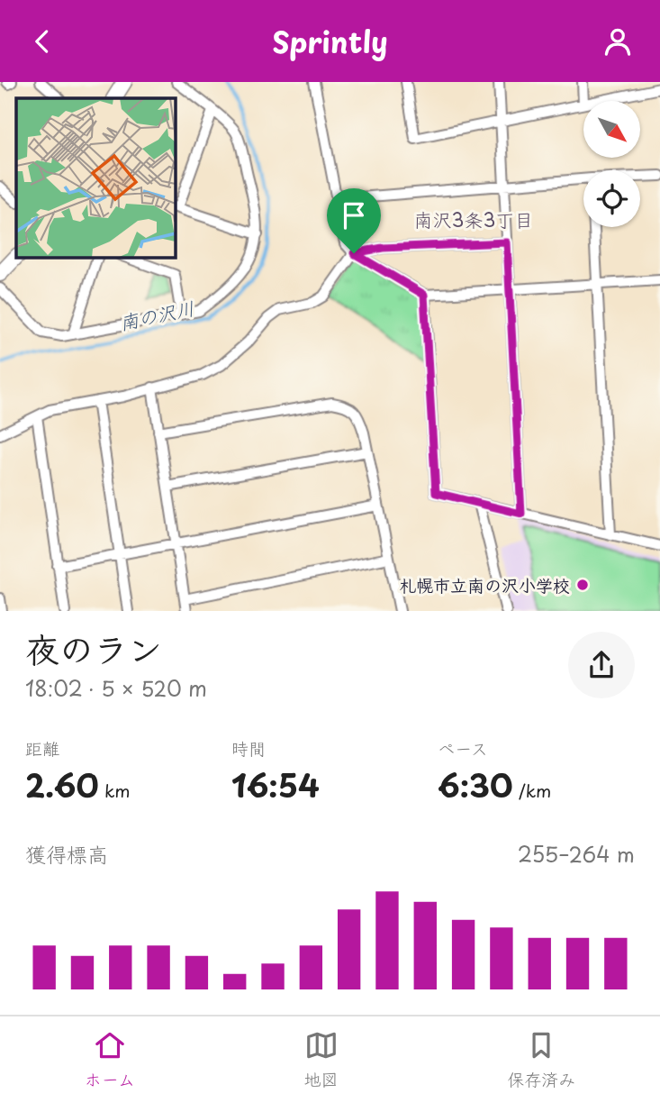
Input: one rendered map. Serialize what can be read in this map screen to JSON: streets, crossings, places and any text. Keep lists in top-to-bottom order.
{
  "districts": ["南沢3条3丁目"],
  "water": ["南の沢川"],
  "places": ["札幌市立南の沢小学校"],
  "north": "bottom right",
  "page": {
    "header": "Sprintly",
    "heading": ["夜のラン", "18:02 · 5 × 520 m"],
    "stats": [
      ["距離", "2.60 km"],
      ["時間", "16:54"],
      ["ペース", "6:30 /km"]
    ],
    "chart": ["獲得標高", "255–264 m"],
    "tabs": ["ホーム", "地図", "保存済み"]
  }
}
